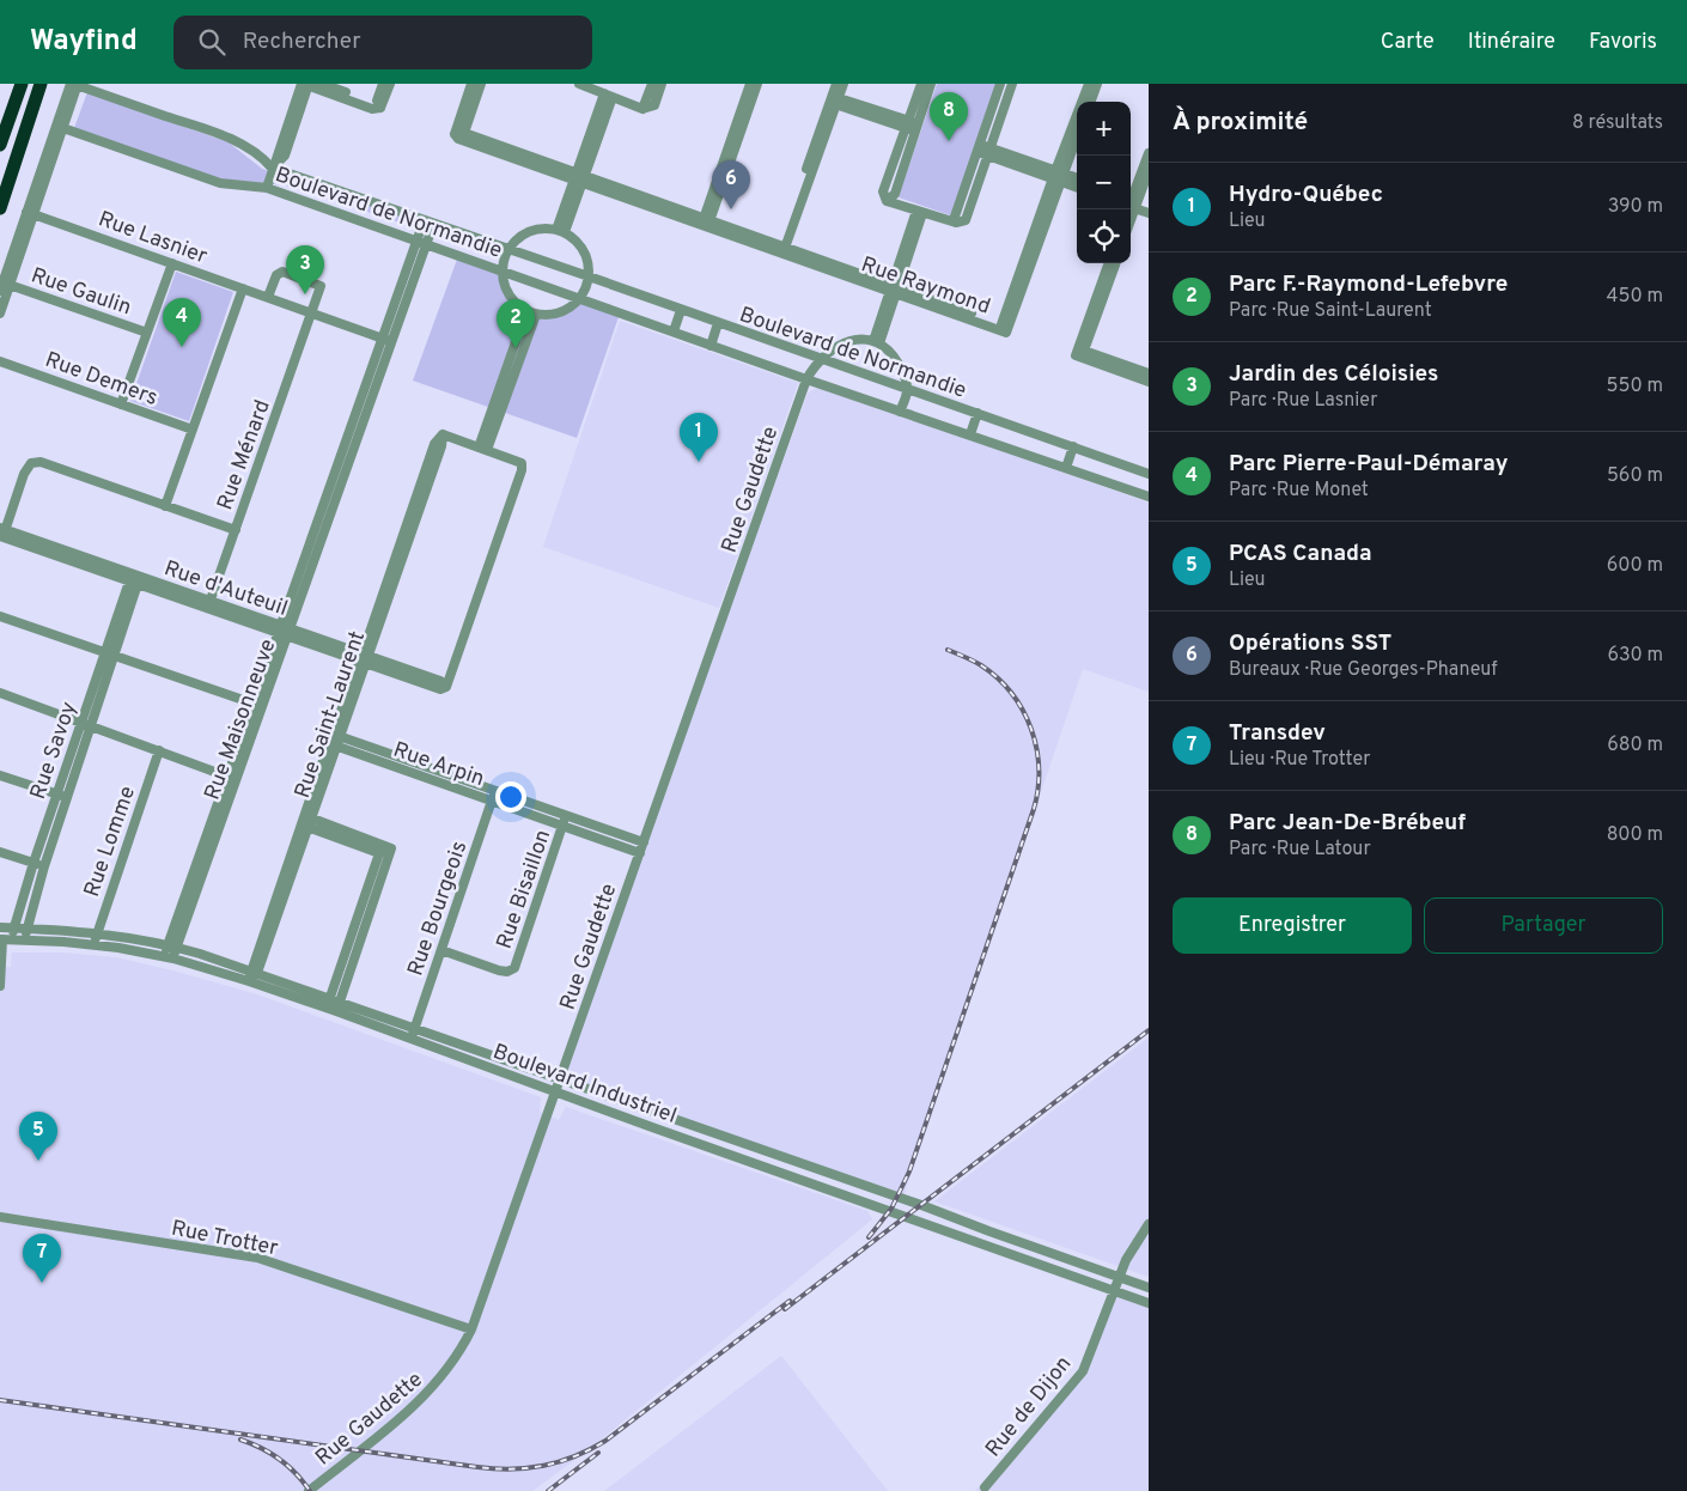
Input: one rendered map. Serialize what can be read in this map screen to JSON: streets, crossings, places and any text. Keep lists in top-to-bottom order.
{
  "streets": {
    "street": [
      "Boulevard de Normandie",
      "Rue Lasnier",
      "Rue Raymond",
      "Rue Gaulin",
      "Rue Demers",
      "Rue Ménard",
      "Rue Gaudette",
      "Rue d'Auteuil",
      "Rue Saint-Laurent",
      "Rue Maisonneuve",
      "Rue Savoy",
      "Rue Arpin",
      "Rue Lomme",
      "Rue Bisaillon",
      "Rue Bourgeois",
      "Boulevard Industriel",
      "Rue Trotter",
      "Rue de Dijon"
    ]
  },
  "crossings": [
    ["Boulevard de Normandie", "Rue Gaudette"],
    ["Boulevard de Normandie", "Rue Maisonneuve"],
    ["Rue Lasnier", "Rue Ménard"],
    ["Rue Lasnier", "Rue Maisonneuve"],
    ["Rue Ménard", "Rue d'Auteuil"],
    ["Rue Gaudette", "Rue Arpin"],
    ["Rue Gaudette", "Boulevard Industriel"],
    ["Rue Gaudette", "Rue Trotter"],
    ["Rue d'Auteuil", "Rue Saint-Laurent"],
    ["Rue d'Auteuil", "Rue Maisonneuve"],
    ["Rue d'Auteuil", "Rue Savoy"],
    ["Rue Saint-Laurent", "Rue Arpin"],
    ["Rue Saint-Laurent", "Boulevard Industriel"],
    ["Rue Maisonneuve", "Boulevard Industriel"],
    ["Rue Savoy", "Boulevard Industriel"],
    ["Rue Arpin", "Rue Bisaillon"],
    ["Rue Arpin", "Rue Bourgeois"],
    ["Rue Lomme", "Boulevard Industriel"],
    ["Rue Bisaillon", "Rue Bourgeois"],
    ["Rue Bourgeois", "Boulevard Industriel"],
    ["Boulevard Industriel", "Rue de Dijon"]
  ],
  "page": {
    "header": "Wayfind",
    "search": "Rechercher",
    "nav": ["Carte", "Itinéraire", "Favoris"],
    "heading": ["À proximité", "8 résultats"],
    "pins": [
      "8",
      "6",
      "3",
      "4",
      "2",
      "1",
      "5",
      "7"
    ],
    "map_buttons": ["+", "−"],
    "list": [
      {
        "mark": "1",
        "name": "Hydro-Québec",
        "note": "Lieu",
        "value": "390 m"
      },
      {
        "mark": "2",
        "name": "Parc F.-Raymond-Lefebvre",
        "note": "Parc · Rue Saint-Laurent",
        "value": "450 m"
      },
      {
        "mark": "3",
        "name": "Jardin des Céloisies",
        "note": "Parc · Rue Lasnier",
        "value": "550 m"
      },
      {
        "mark": "4",
        "name": "Parc Pierre-Paul-Démaray",
        "note": "Parc · Rue Monet",
        "value": "560 m"
      },
      {
        "mark": "5",
        "name": "PCAS Canada",
        "note": "Lieu",
        "value": "600 m"
      },
      {
        "mark": "6",
        "name": "Opérations SST",
        "note": "Bureaux · Rue Georges-Phaneuf",
        "value": "630 m"
      },
      {
        "mark": "7",
        "name": "Transdev",
        "note": "Lieu · Rue Trotter",
        "value": "680 m"
      },
      {
        "mark": "8",
        "name": "Parc Jean-De-Brébeuf",
        "note": "Parc · Rue Latour",
        "value": "800 m"
      }
    ],
    "buttons": ["Enregistrer", "Partager"]
  }
}
